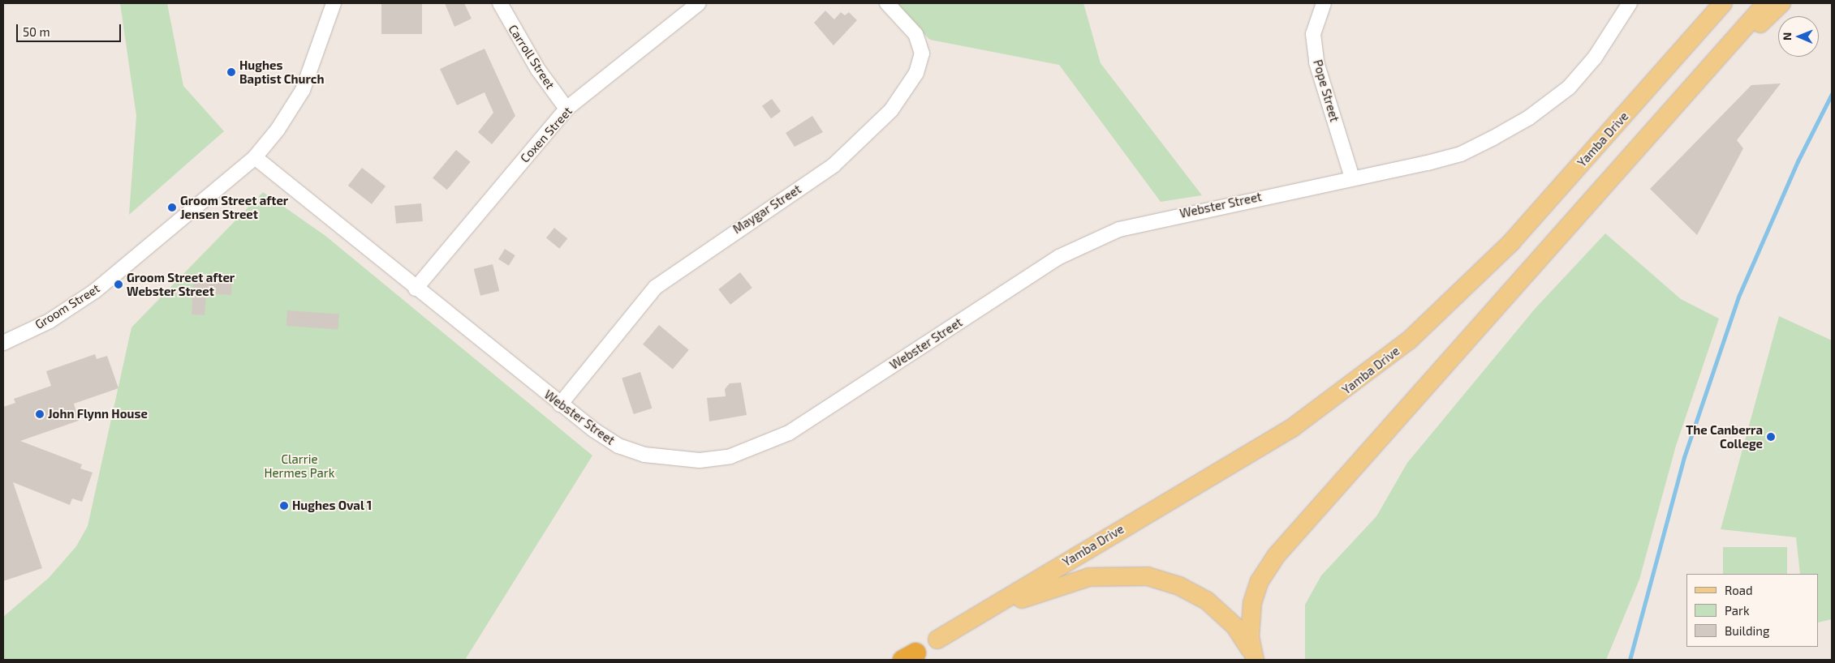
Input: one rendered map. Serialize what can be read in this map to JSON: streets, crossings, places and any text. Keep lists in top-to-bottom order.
{
  "streets": {
    "main road": ["Yamba Drive"],
    "street": [
      "Carroll Street",
      "Pope Street",
      "Coxen Street",
      "Webster Street",
      "Maygar Street",
      "Groom Street"
    ]
  },
  "crossings": [
    ["Carroll Street", "Coxen Street"],
    ["Pope Street", "Webster Street"],
    ["Coxen Street", "Webster Street"],
    ["Webster Street", "Maygar Street"],
    ["Webster Street", "Groom Street"]
  ],
  "parks": ["Clarrie Hermes Park"],
  "places": [
    "Hughes Baptist Church",
    "Groom Street after Jensen Street",
    "Groom Street after Webster Street",
    "John Flynn House",
    "The Canberra College",
    "Hughes Oval 1"
  ],
  "legend": ["Road", "Park", "Building"],
  "scale_bar": "50 m",
  "north": "left"
}
